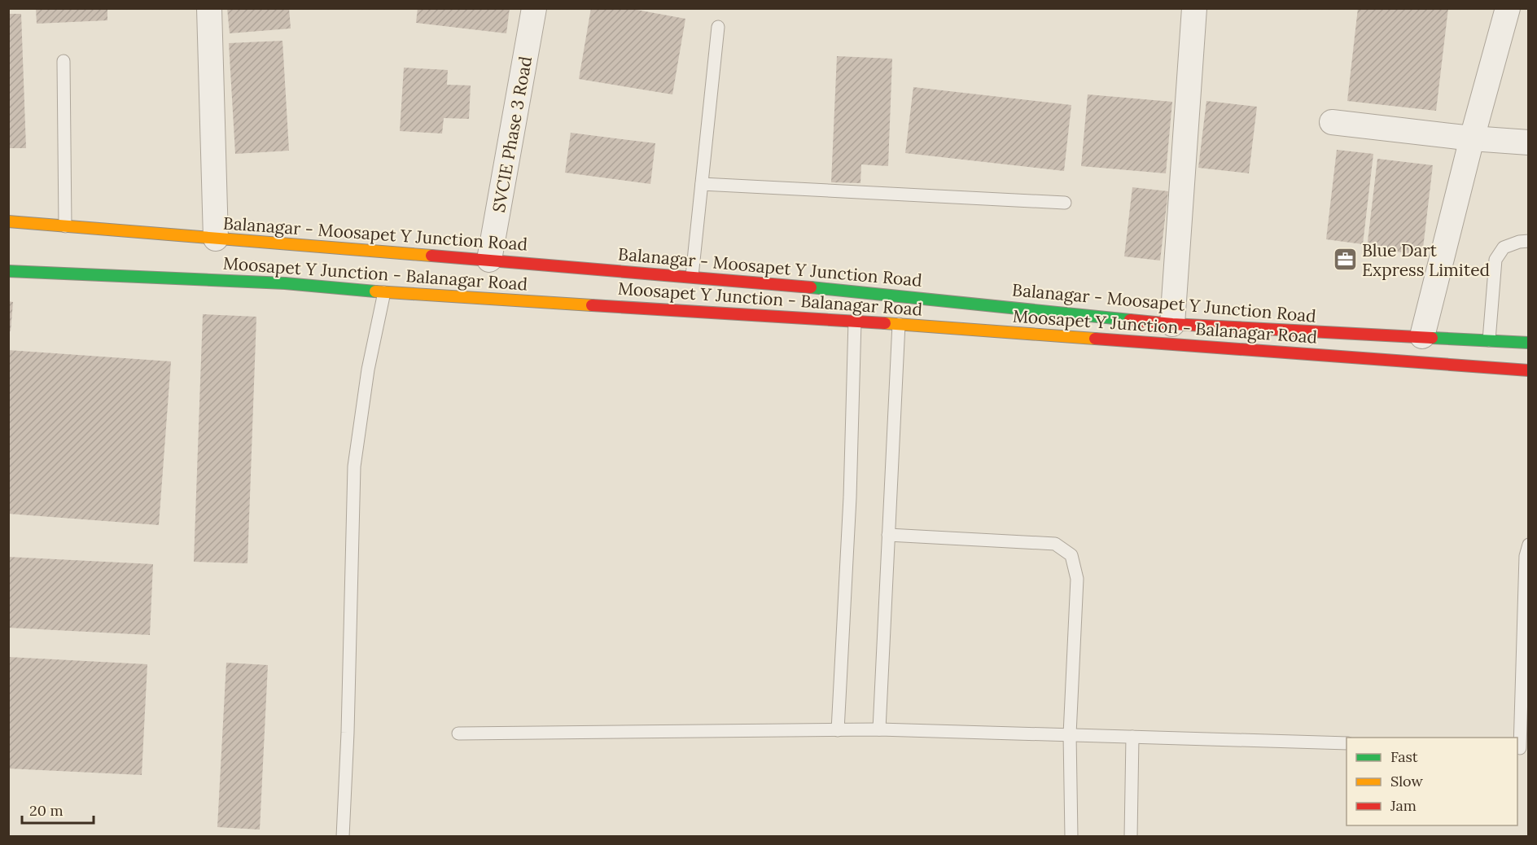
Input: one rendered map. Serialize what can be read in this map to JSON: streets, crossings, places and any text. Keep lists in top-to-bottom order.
{
  "streets": {
    "main road": ["Balanagar - Moosapet Y Junction Road", "Moosapet Y Junction - Balanagar Road"],
    "street": ["SVCIE Phase 3 Road"]
  },
  "crossings": [
    ["SVCIE Phase 3 Road", "Balanagar - Moosapet Y Junction Road"]
  ],
  "places": {
    "office": ["Blue Dart Express Limited"]
  },
  "legend": ["Fast", "Slow", "Jam"],
  "scale_bar": "20 m"
}
